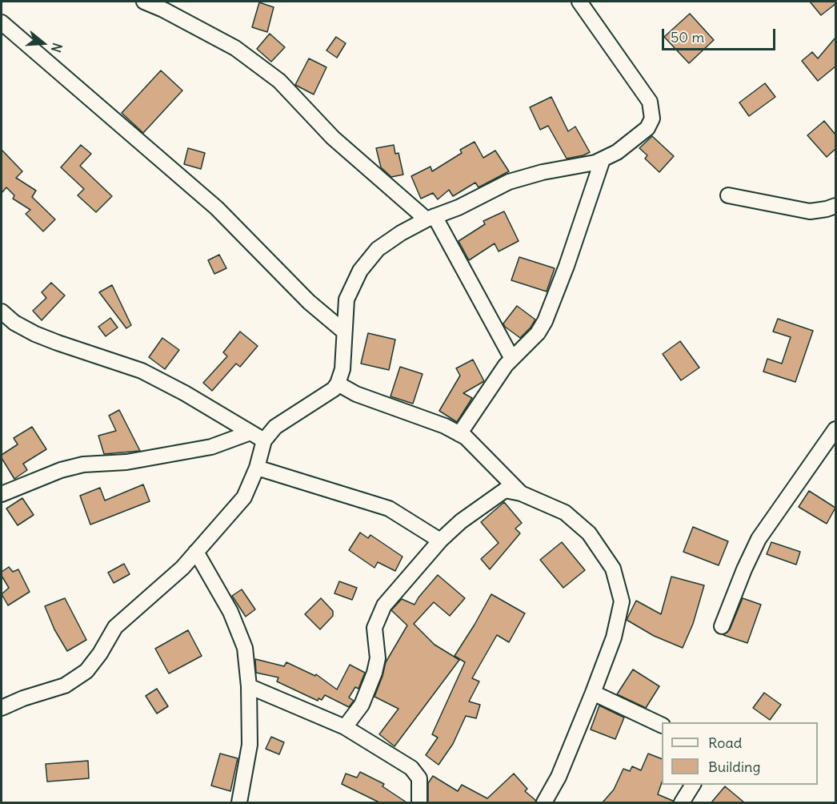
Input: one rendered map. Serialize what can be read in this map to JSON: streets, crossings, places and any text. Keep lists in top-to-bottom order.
{
  "legend": ["Road", "Building"],
  "scale_bar": "50 m",
  "north": "right"
}
